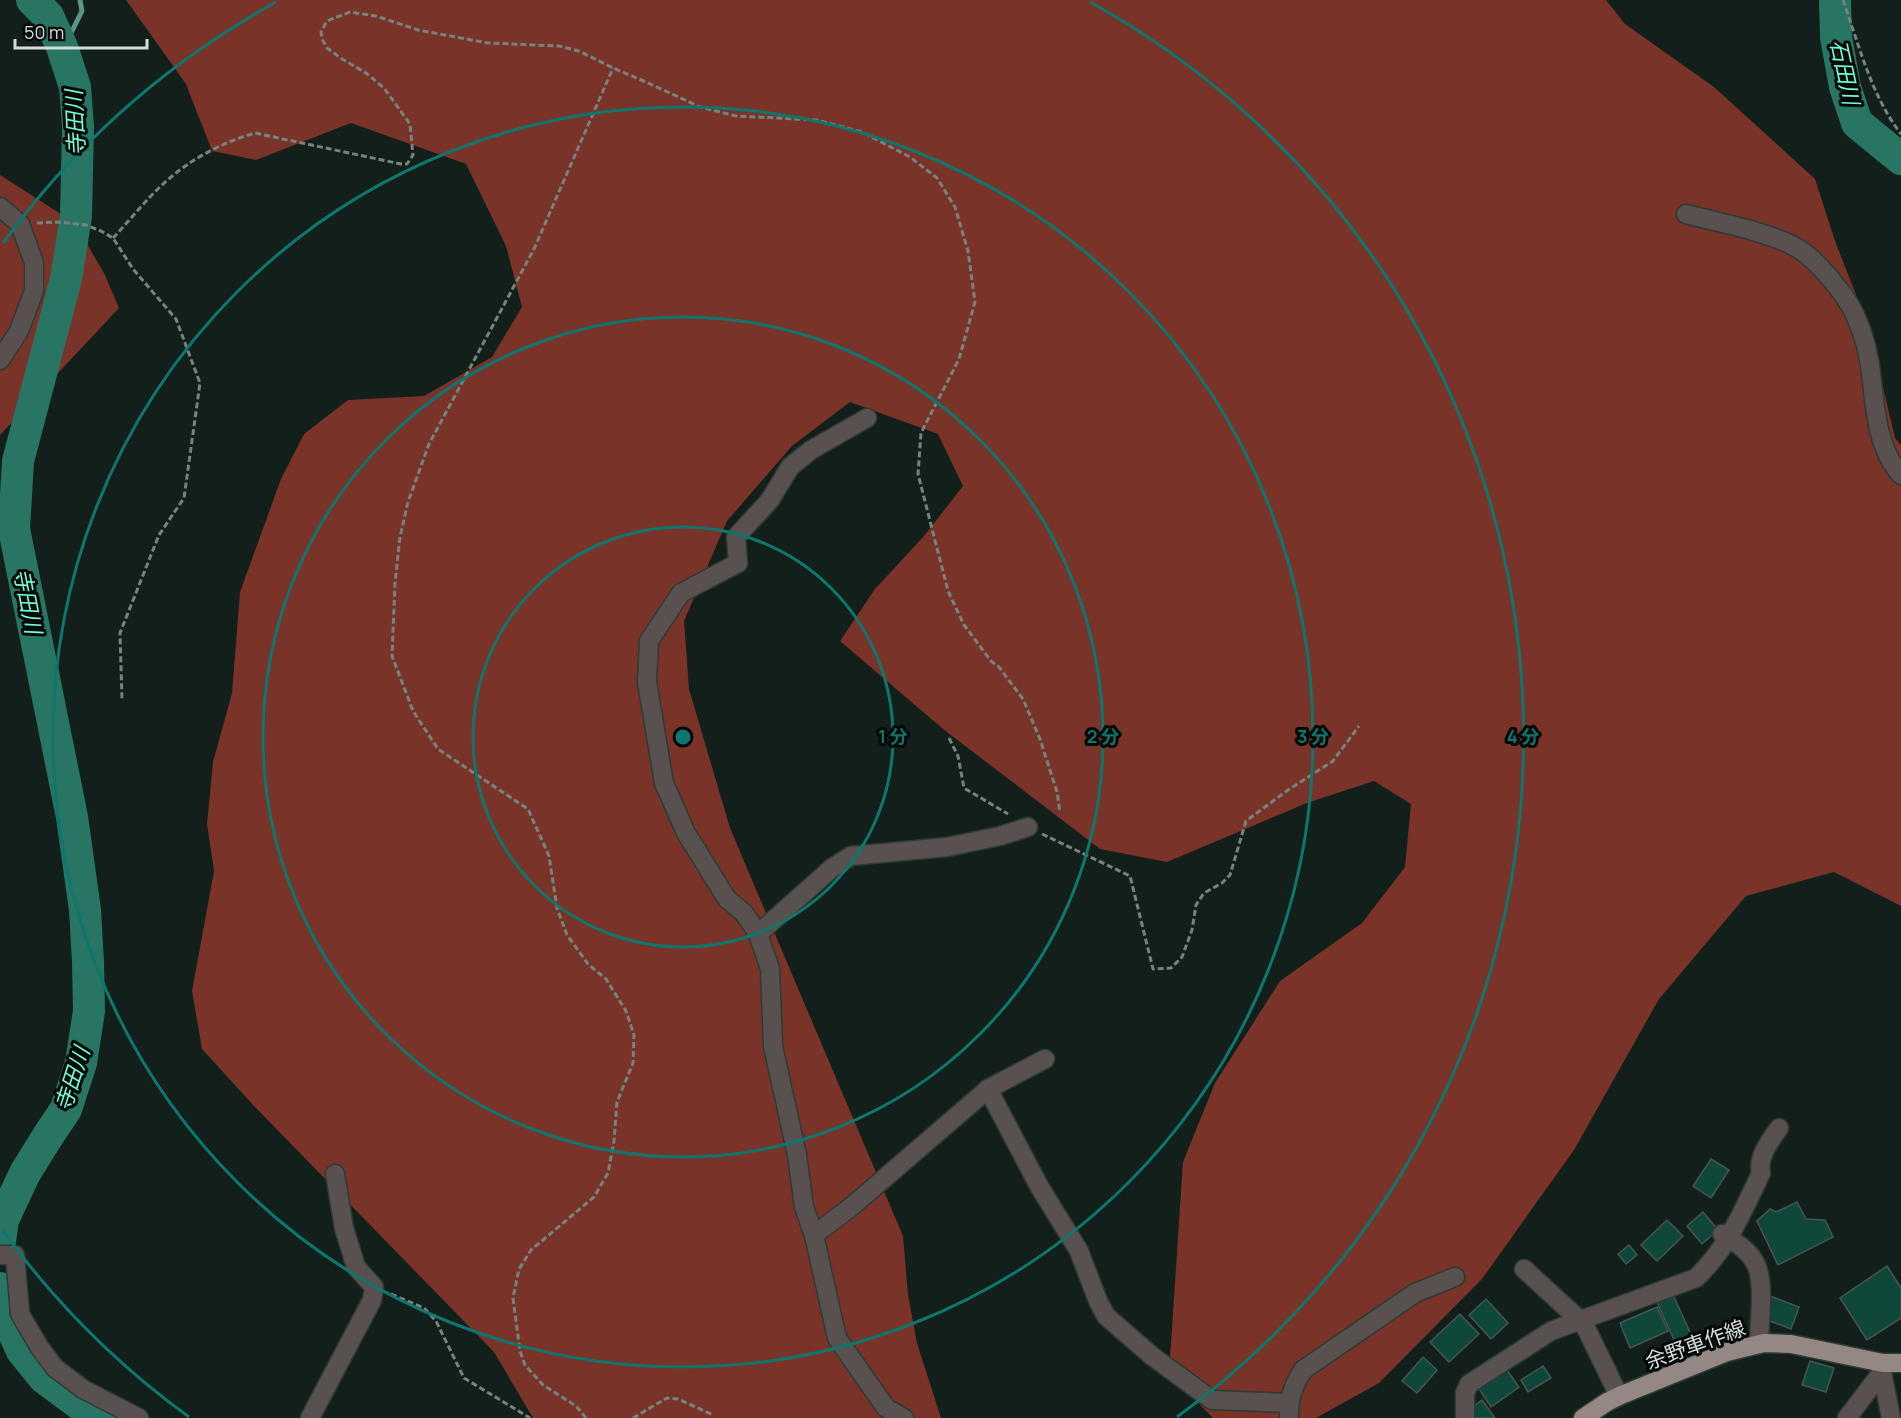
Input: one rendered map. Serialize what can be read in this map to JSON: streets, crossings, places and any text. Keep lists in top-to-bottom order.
{
  "streets": {
    "main road": ["余野車作線"]
  },
  "water": ["石田川", "寺田川"],
  "scale_bar": "50 m",
  "rings": [
    "1 分",
    "2 分",
    "3 分",
    "4 分"
  ]
}
